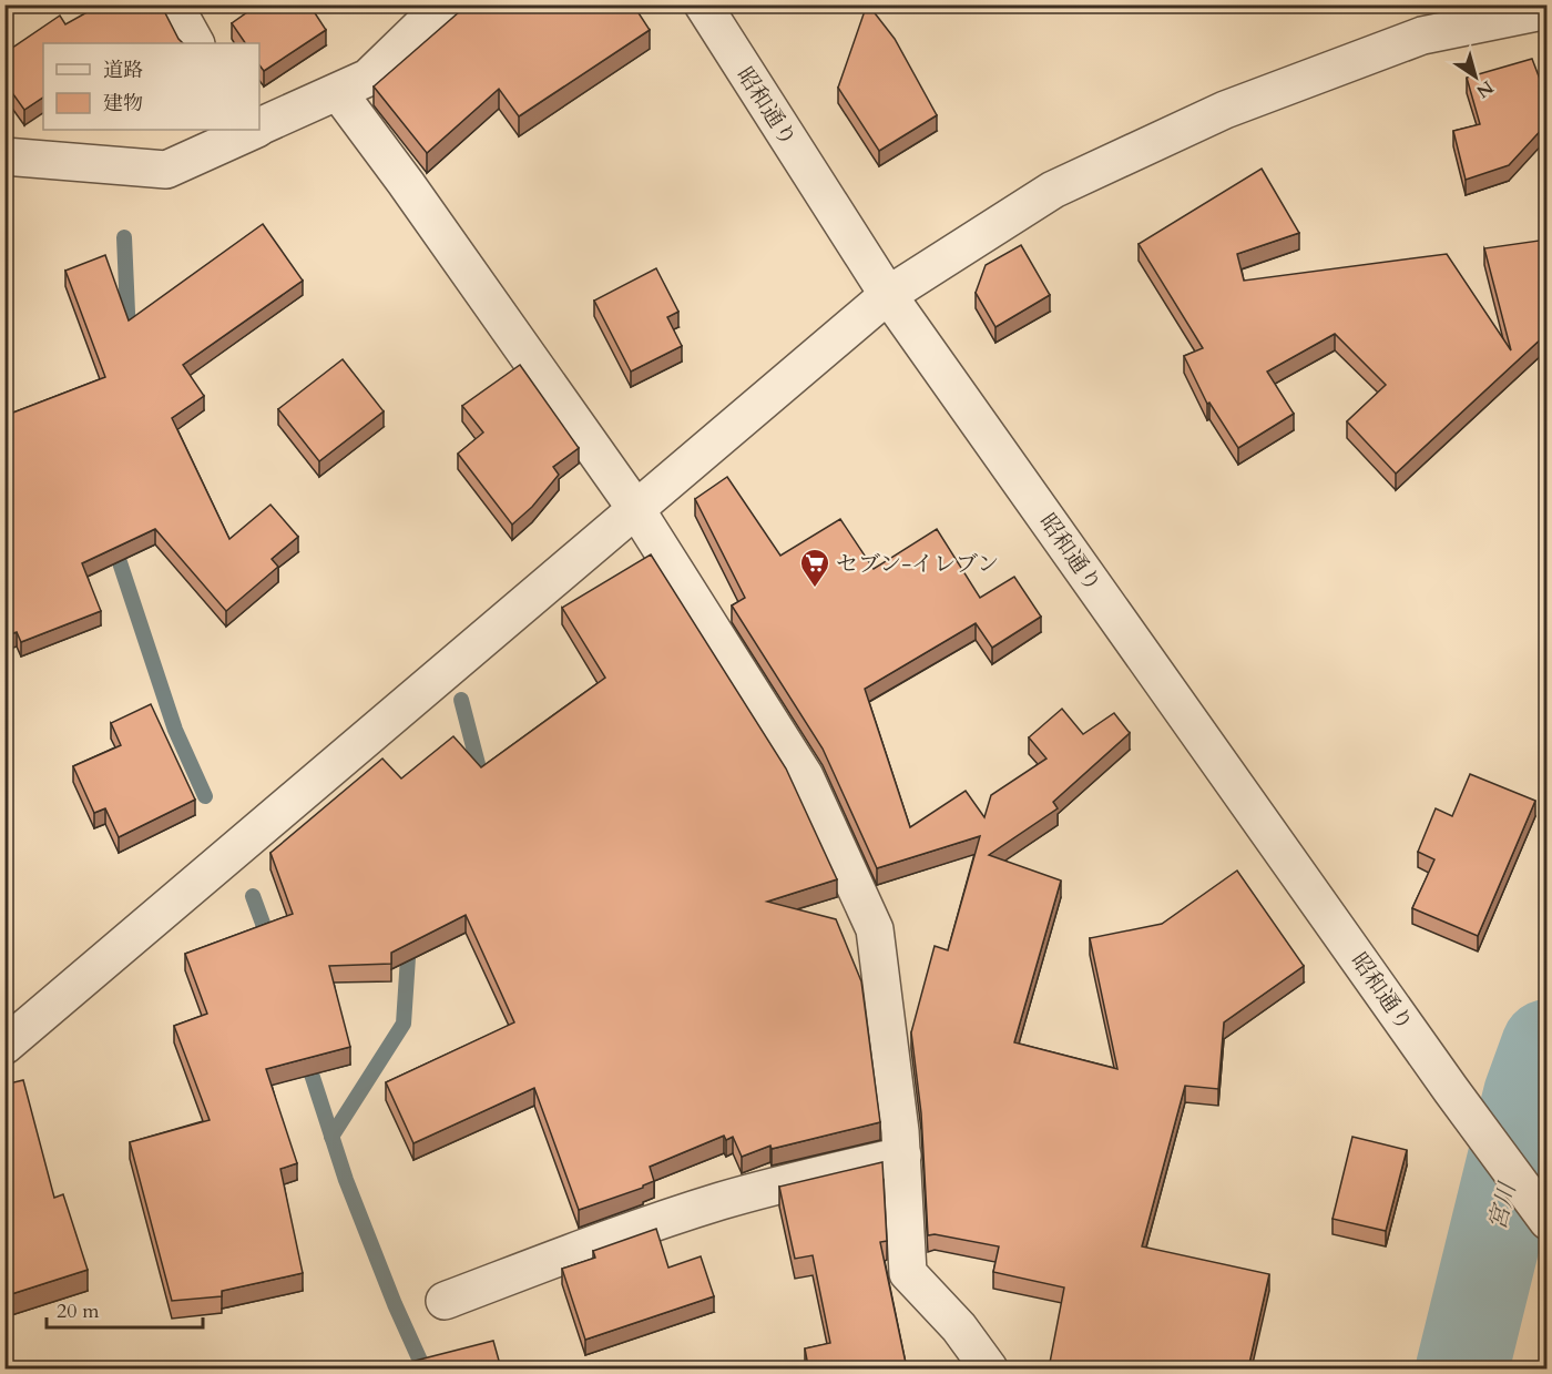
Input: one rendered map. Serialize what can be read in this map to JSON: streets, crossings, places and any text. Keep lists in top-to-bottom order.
{
  "streets": {
    "street": ["昭和通り"]
  },
  "water": ["宮川"],
  "places": {
    "supermarket": ["セブン-イレブン"]
  },
  "legend": ["道路", "建物"],
  "scale_bar": "20 m",
  "north": "bottom right"
}
